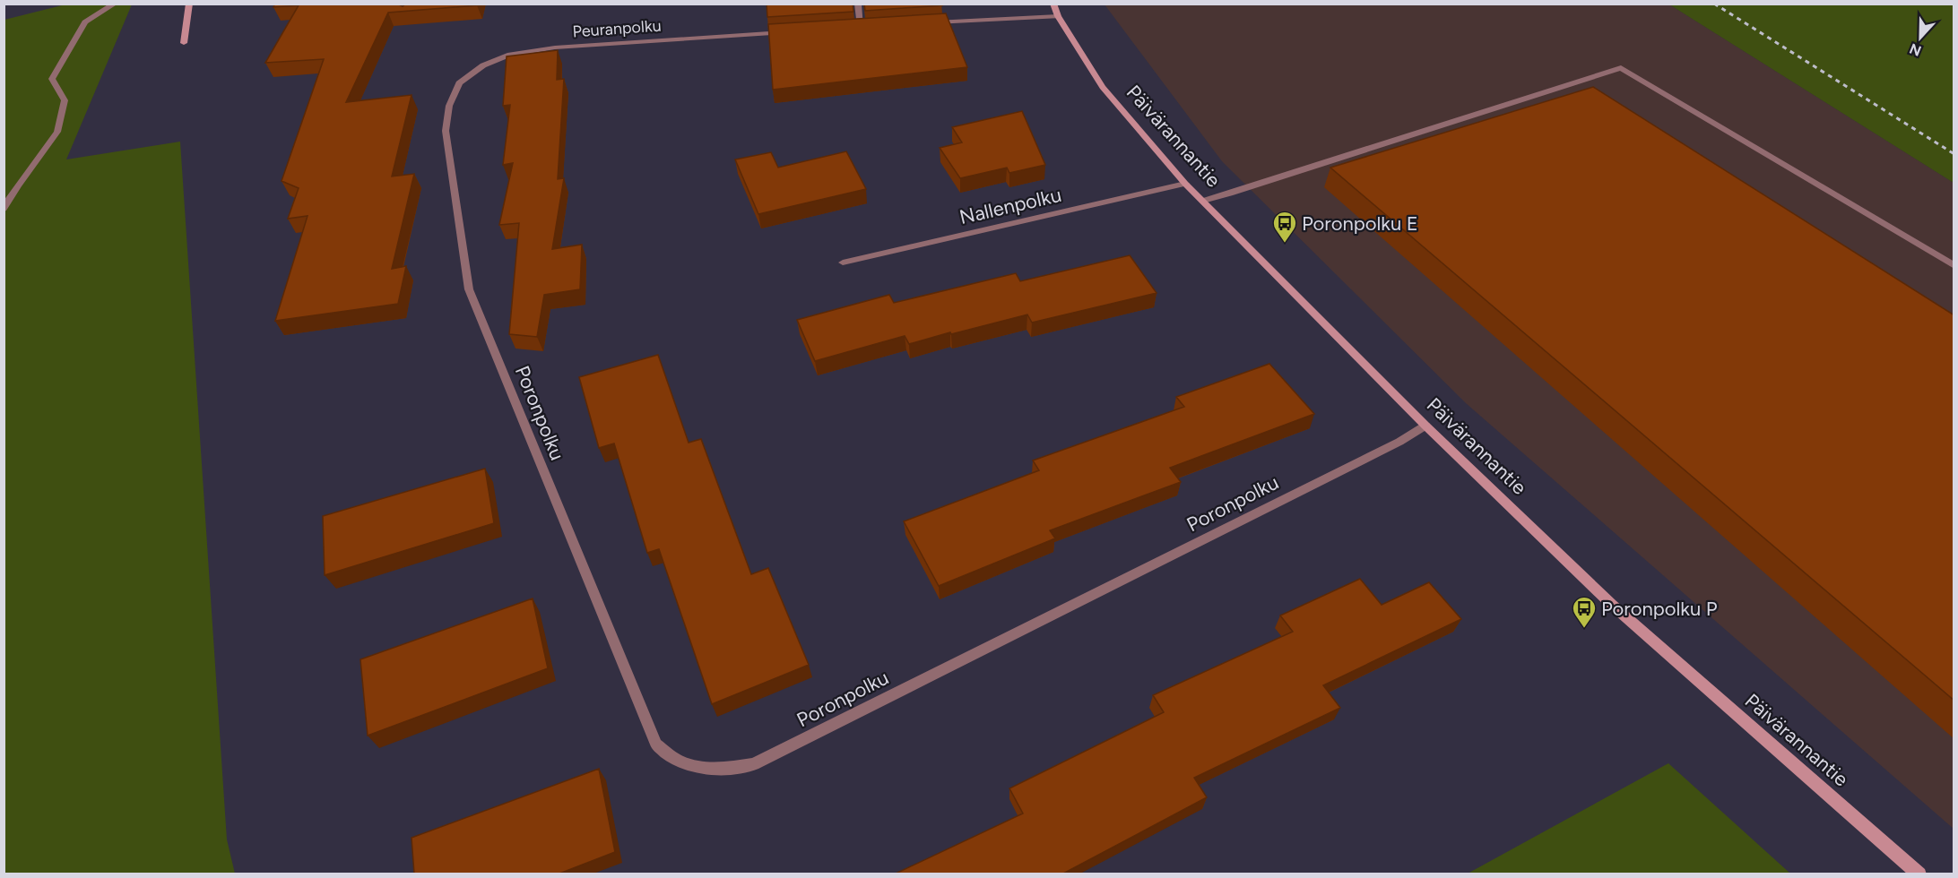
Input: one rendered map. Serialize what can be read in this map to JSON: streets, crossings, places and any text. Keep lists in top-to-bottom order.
{
  "streets": {
    "street": [
      "Peuranpolku",
      "Päivärannantie",
      "Nallenpolku",
      "Poronpolku"
    ]
  },
  "crossings": [
    ["Peuranpolku", "Poronpolku"],
    ["Päivärannantie", "Nallenpolku"],
    ["Päivärannantie", "Poronpolku"]
  ],
  "places": {
    "bus stop": ["Poronpolku E", "Poronpolku P"]
  },
  "north": "bottom"
}
